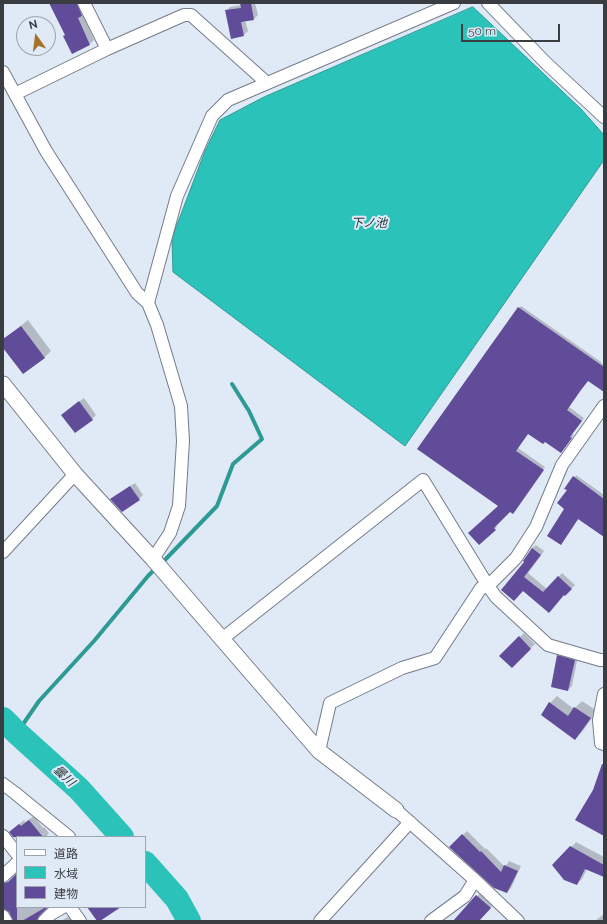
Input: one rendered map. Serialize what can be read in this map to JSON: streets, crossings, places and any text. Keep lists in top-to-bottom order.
{
  "water": ["下ノ池", "曇川"],
  "legend": ["道路", "水域", "建物"],
  "scale_bar": "50 m",
  "north": "top"
}
